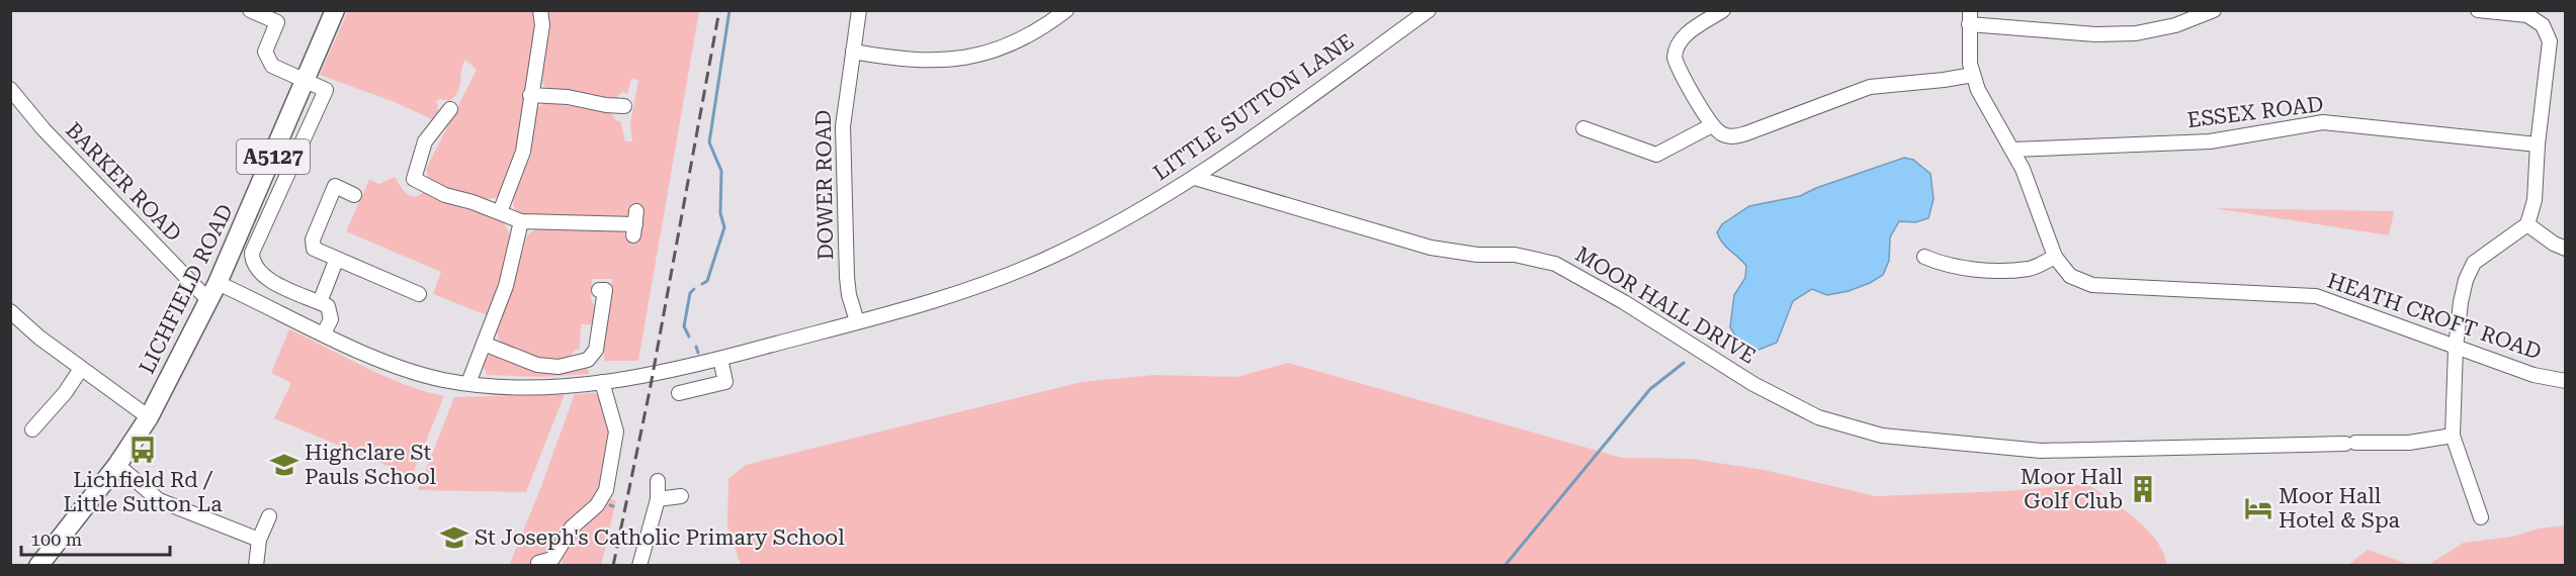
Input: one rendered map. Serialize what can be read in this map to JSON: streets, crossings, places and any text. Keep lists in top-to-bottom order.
{
  "streets": {
    "main road": ["A5127", "LICHFIELD ROAD"],
    "street": [
      "LITTLE SUTTON LANE",
      "ESSEX ROAD",
      "BARKER ROAD",
      "DOWER ROAD",
      "MOOR HALL DRIVE",
      "HEATH CROFT ROAD"
    ]
  },
  "crossings": [
    ["LITTLE SUTTON LANE", "DOWER ROAD"],
    ["LITTLE SUTTON LANE", "LICHFIELD ROAD"],
    ["LITTLE SUTTON LANE", "MOOR HALL DRIVE"],
    ["ESSEX ROAD", "HEATH CROFT ROAD"],
    ["BARKER ROAD", "LICHFIELD ROAD"]
  ],
  "places": {
    "bus stop": ["Lichfield Rd / Little Sutton La"],
    "school or university": ["Highclare St Pauls School", "St Joseph's Catholic Primary School"],
    "building": ["Moor Hall Golf Club"],
    "hotel": ["Moor Hall Hotel & Spa"]
  },
  "scale_bar": "100 m"
}
